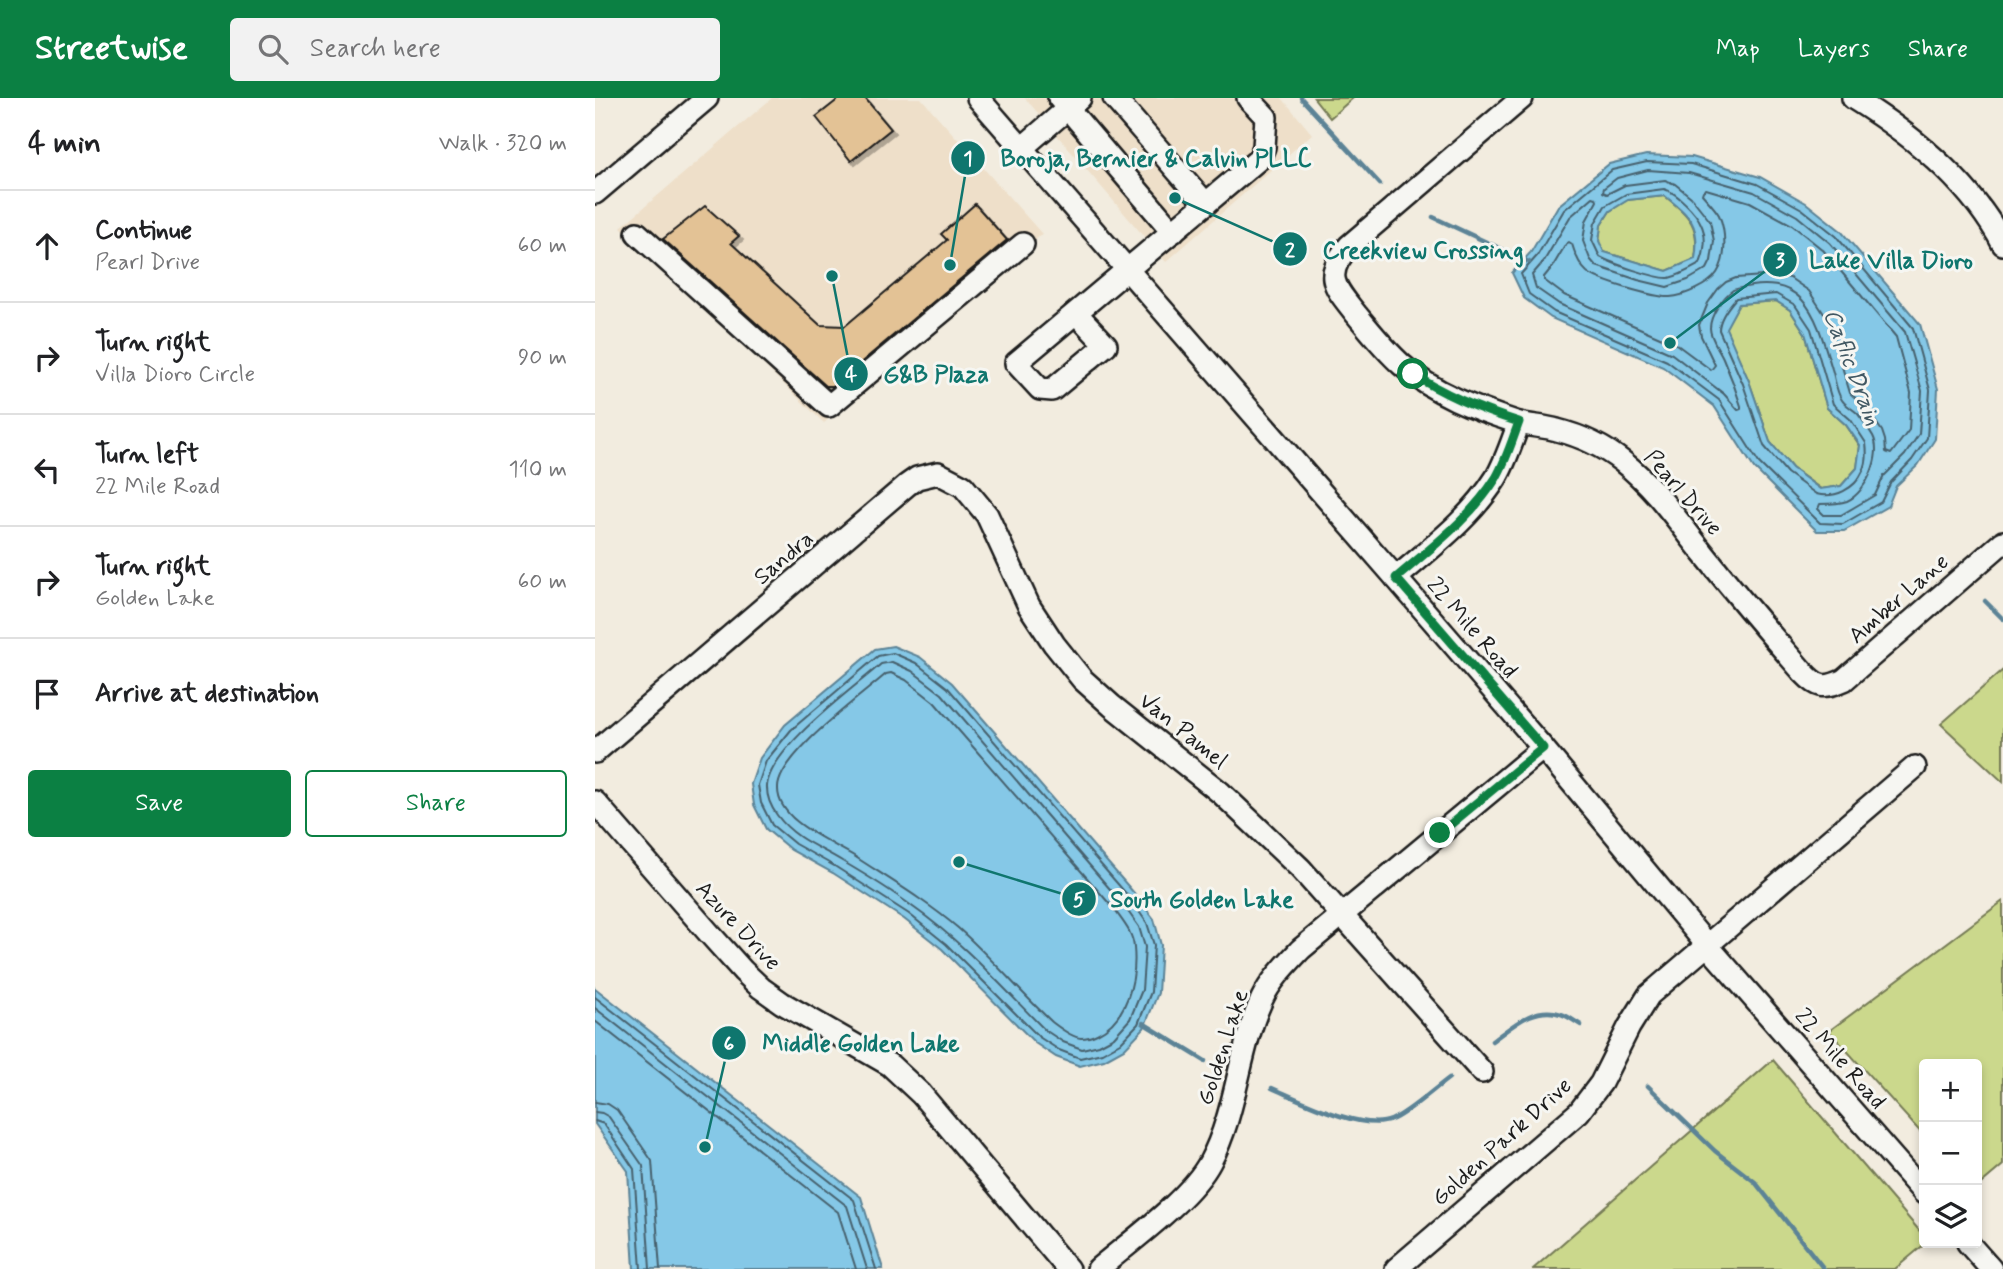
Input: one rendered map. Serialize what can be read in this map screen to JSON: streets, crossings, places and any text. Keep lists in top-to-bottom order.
{
  "streets": {
    "street": [
      "Pearl Drive",
      "Sandra",
      "Amber Lane",
      "22 Mile Road",
      "Van Pamel",
      "Azure Drive",
      "Golden Lake",
      "Golden Park Drive"
    ]
  },
  "crossings": [
    ["Pearl Drive", "Amber Lane"],
    ["Sandra", "Van Pamel"],
    ["22 Mile Road", "Golden Lake"],
    ["22 Mile Road", "Golden Park Drive"],
    ["Van Pamel", "Golden Lake"]
  ],
  "water": ["Caflic Drain"],
  "places": [
    "Creekview Crossing",
    "Boroja, Bernier & Calvin PLLC",
    "G&B Plaza",
    "Lake Villa Dioro",
    "South Golden Lake",
    "Middle Golden Lake"
  ],
  "page": {
    "header": "Streetwise",
    "search": "Search here",
    "nav": ["Map", "Layers", "Share"],
    "heading": ["4 min", "Walk · 320 m"],
    "list": [
      ["Continue", "Pearl Drive", "60 m"],
      ["Turn right", "Villa Dioro Circle", "90 m"],
      ["Turn left", "22 Mile Road", "110 m"],
      ["Turn right", "Golden Lake", "60 m"],
      "Arrive at destination"
    ],
    "buttons": ["Save", "Share"],
    "map_buttons": ["+", "−"]
  }
}
